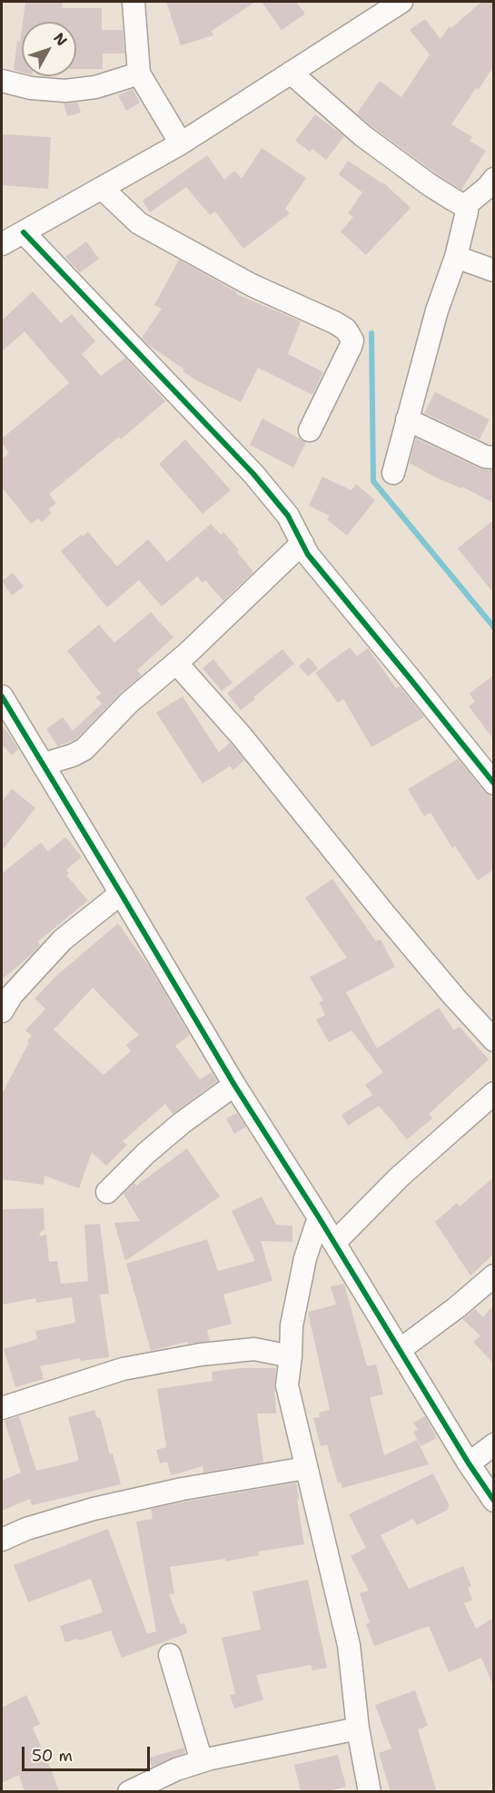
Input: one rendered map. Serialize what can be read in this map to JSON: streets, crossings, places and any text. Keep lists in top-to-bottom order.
{
  "scale_bar": "50 m",
  "north": "top right"
}
